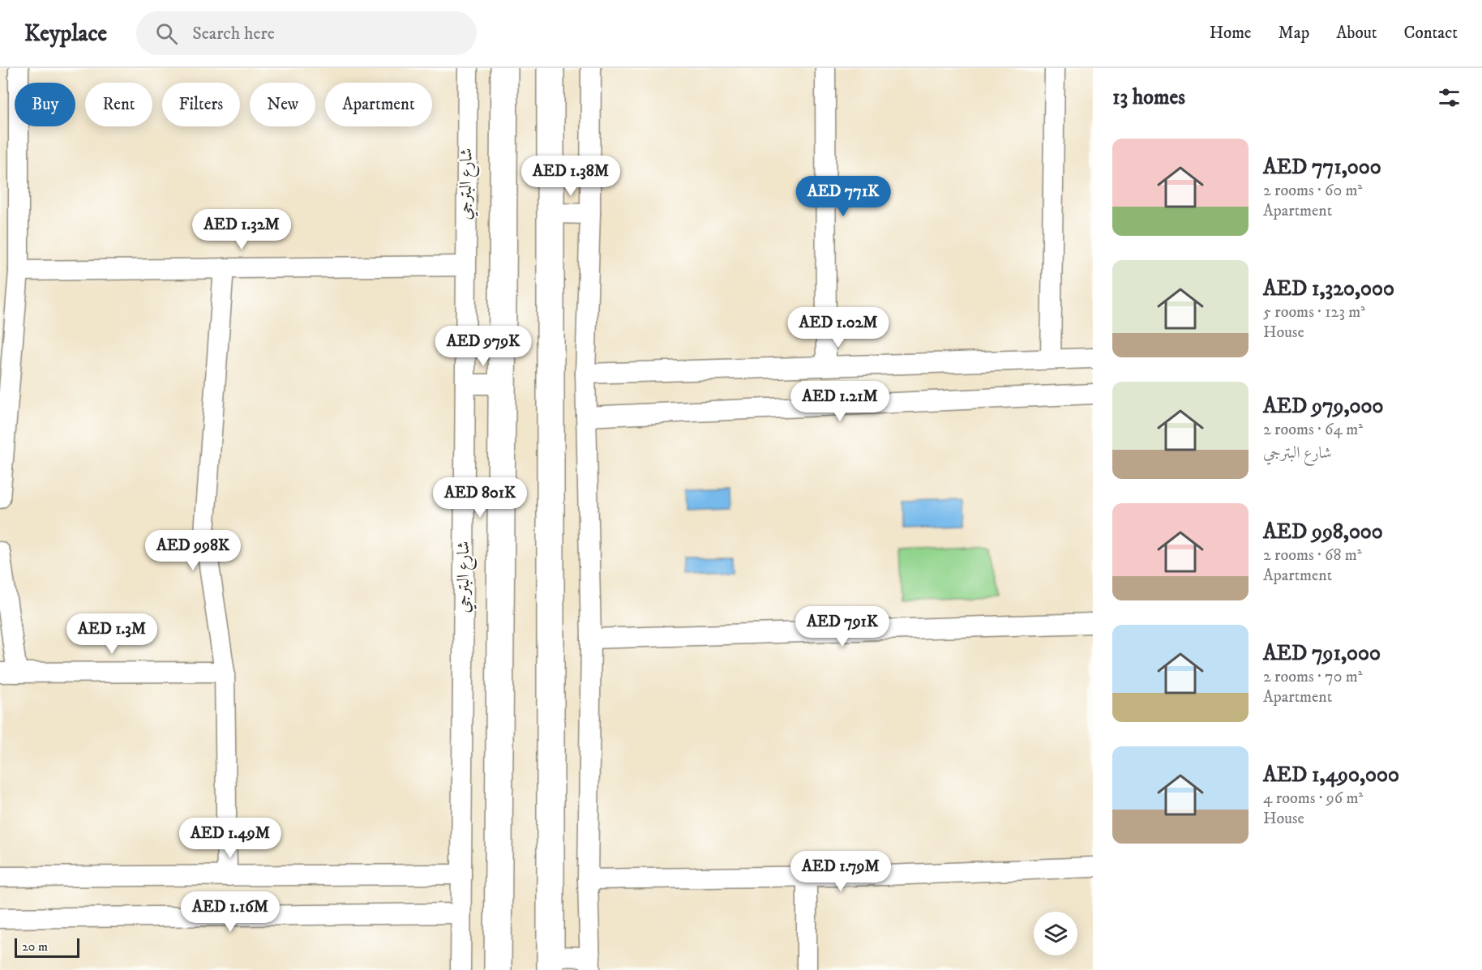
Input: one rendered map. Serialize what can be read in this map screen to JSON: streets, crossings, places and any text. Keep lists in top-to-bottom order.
{
  "streets": {
    "street": ["شارع البترجي"]
  },
  "scale_bar": "20 m",
  "page": {
    "header": "Keyplace",
    "search": "Search here",
    "nav": [
      "Home",
      "Map",
      "About",
      "Contact"
    ],
    "heading": "13 homes",
    "chip": [
      "Buy",
      "Rent",
      "Filters",
      "New",
      "Apartment"
    ],
    "list": [
      {
        "name": "AED 771,000",
        "note": "2 rooms · 60 m² · Apartment"
      },
      {
        "name": "AED 1,320,000",
        "note": "5 rooms · 123 m² · House"
      },
      {
        "name": "AED 979,000",
        "note": "2 rooms · 64 m² · شارع البترجي"
      },
      {
        "name": "AED 998,000",
        "note": "2 rooms · 68 m² · Apartment"
      },
      {
        "name": "AED 791,000",
        "note": "2 rooms · 70 m² · Apartment"
      },
      {
        "name": "AED 1,490,000",
        "note": "4 rooms · 96 m² · House"
      }
    ],
    "price": [
      "AED 1.38M",
      "AED 771K",
      "AED 1.32M",
      "AED 1.02M",
      "AED 979K",
      "AED 1.21M",
      "AED 801K",
      "AED 998K",
      "AED 791K",
      "AED 1.3M",
      "AED 1.49M",
      "AED 1.79M",
      "AED 1.16M"
    ],
    "scale": "20 m"
  }
}
